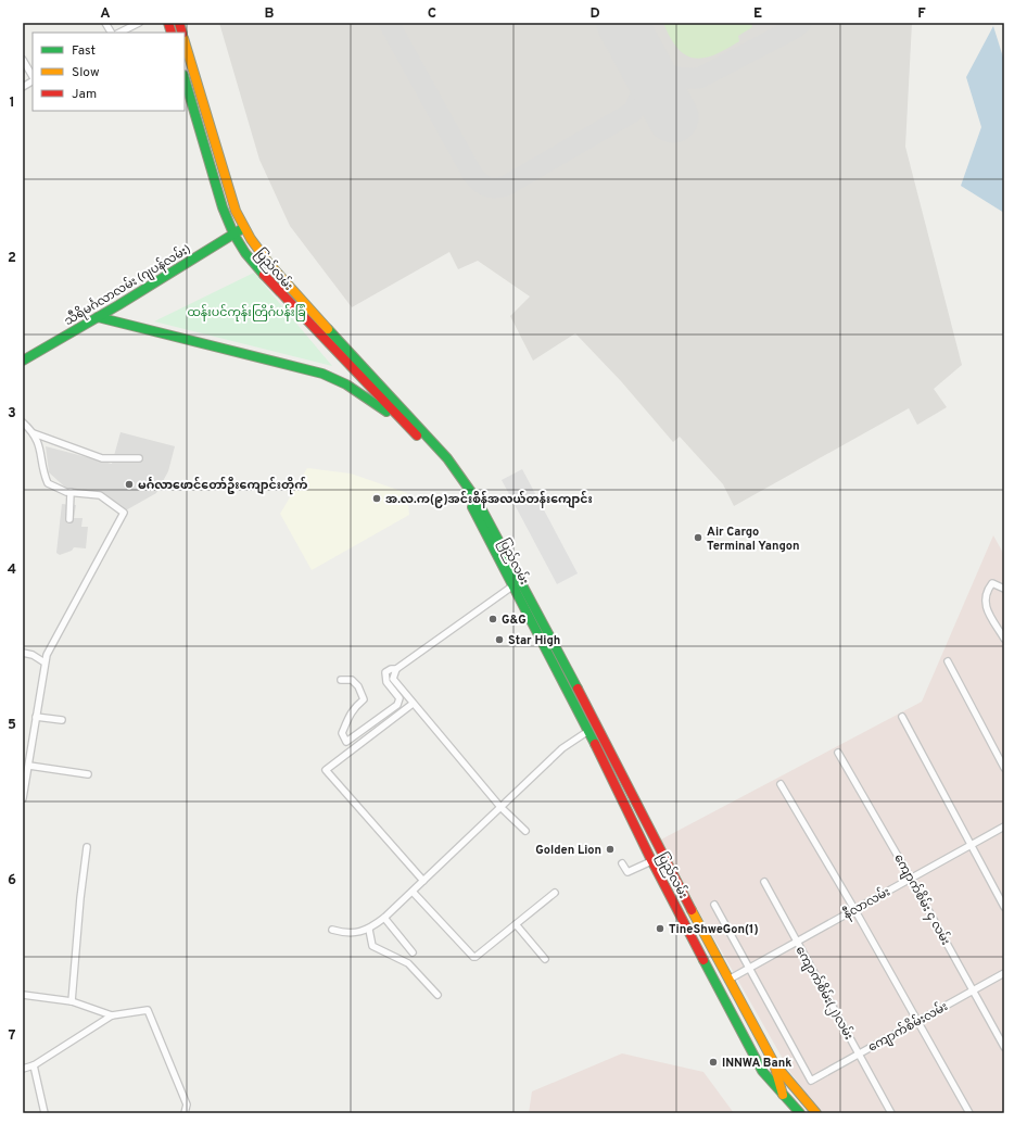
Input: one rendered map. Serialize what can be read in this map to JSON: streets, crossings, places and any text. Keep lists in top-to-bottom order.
{
  "streets": {
    "main road": ["ပြည်လမ်း", "သီရိမင်္ဂလာလမ်း (ဂျပန်လမ်း)"],
    "street": [
      "ကျောက်စိမ်း ၄ လမ်း",
      "နီလာလမ်း",
      "ကျောက်စိမ်း(၂)လမ်း",
      "ကျောက်စိမ်းလမ်း"
    ]
  },
  "crossings": [
    ["ပြည်လမ်း", "သီရိမင်္ဂလာလမ်း (ဂျပန်လမ်း)"],
    ["ပြည်လမ်း", "နီလာလမ်း"],
    ["ကျောက်စိမ်း ၄ လမ်း", "နီလာလမ်း"],
    ["ကျောက်စိမ်း ၄ လမ်း", "ကျောက်စိမ်းလမ်း"],
    ["နီလာလမ်း", "ကျောက်စိမ်း(၂)လမ်း"],
    ["နီလာလမ်း", "ကျောက်စိမ်းလမ်း"],
    ["ကျောက်စိမ်း(၂)လမ်း", "ကျောက်စိမ်းလမ်း"]
  ],
  "parks": ["ထန်းပင်ကုန်းတြိဂံပန်းခြံ"],
  "places": [
    "မင်္ဂလာဖောင်တော်ဦးကျောင်းတိုက်",
    "အ.လ.က(၉)အင်းစိန်အလယ်တန်းကျောင်း",
    "Air Cargo Terminal Yangon",
    "G&G",
    "Star High",
    "Golden Lion",
    "TineShweGon(1)",
    "INNWA Bank"
  ],
  "legend": ["Fast", "Slow", "Jam"],
  "grid": {
    "columns": [
      "A",
      "B",
      "C",
      "D",
      "E",
      "F"
    ],
    "rows": [
      "1",
      "2",
      "3",
      "4",
      "5",
      "6",
      "7"
    ]
  }
}
